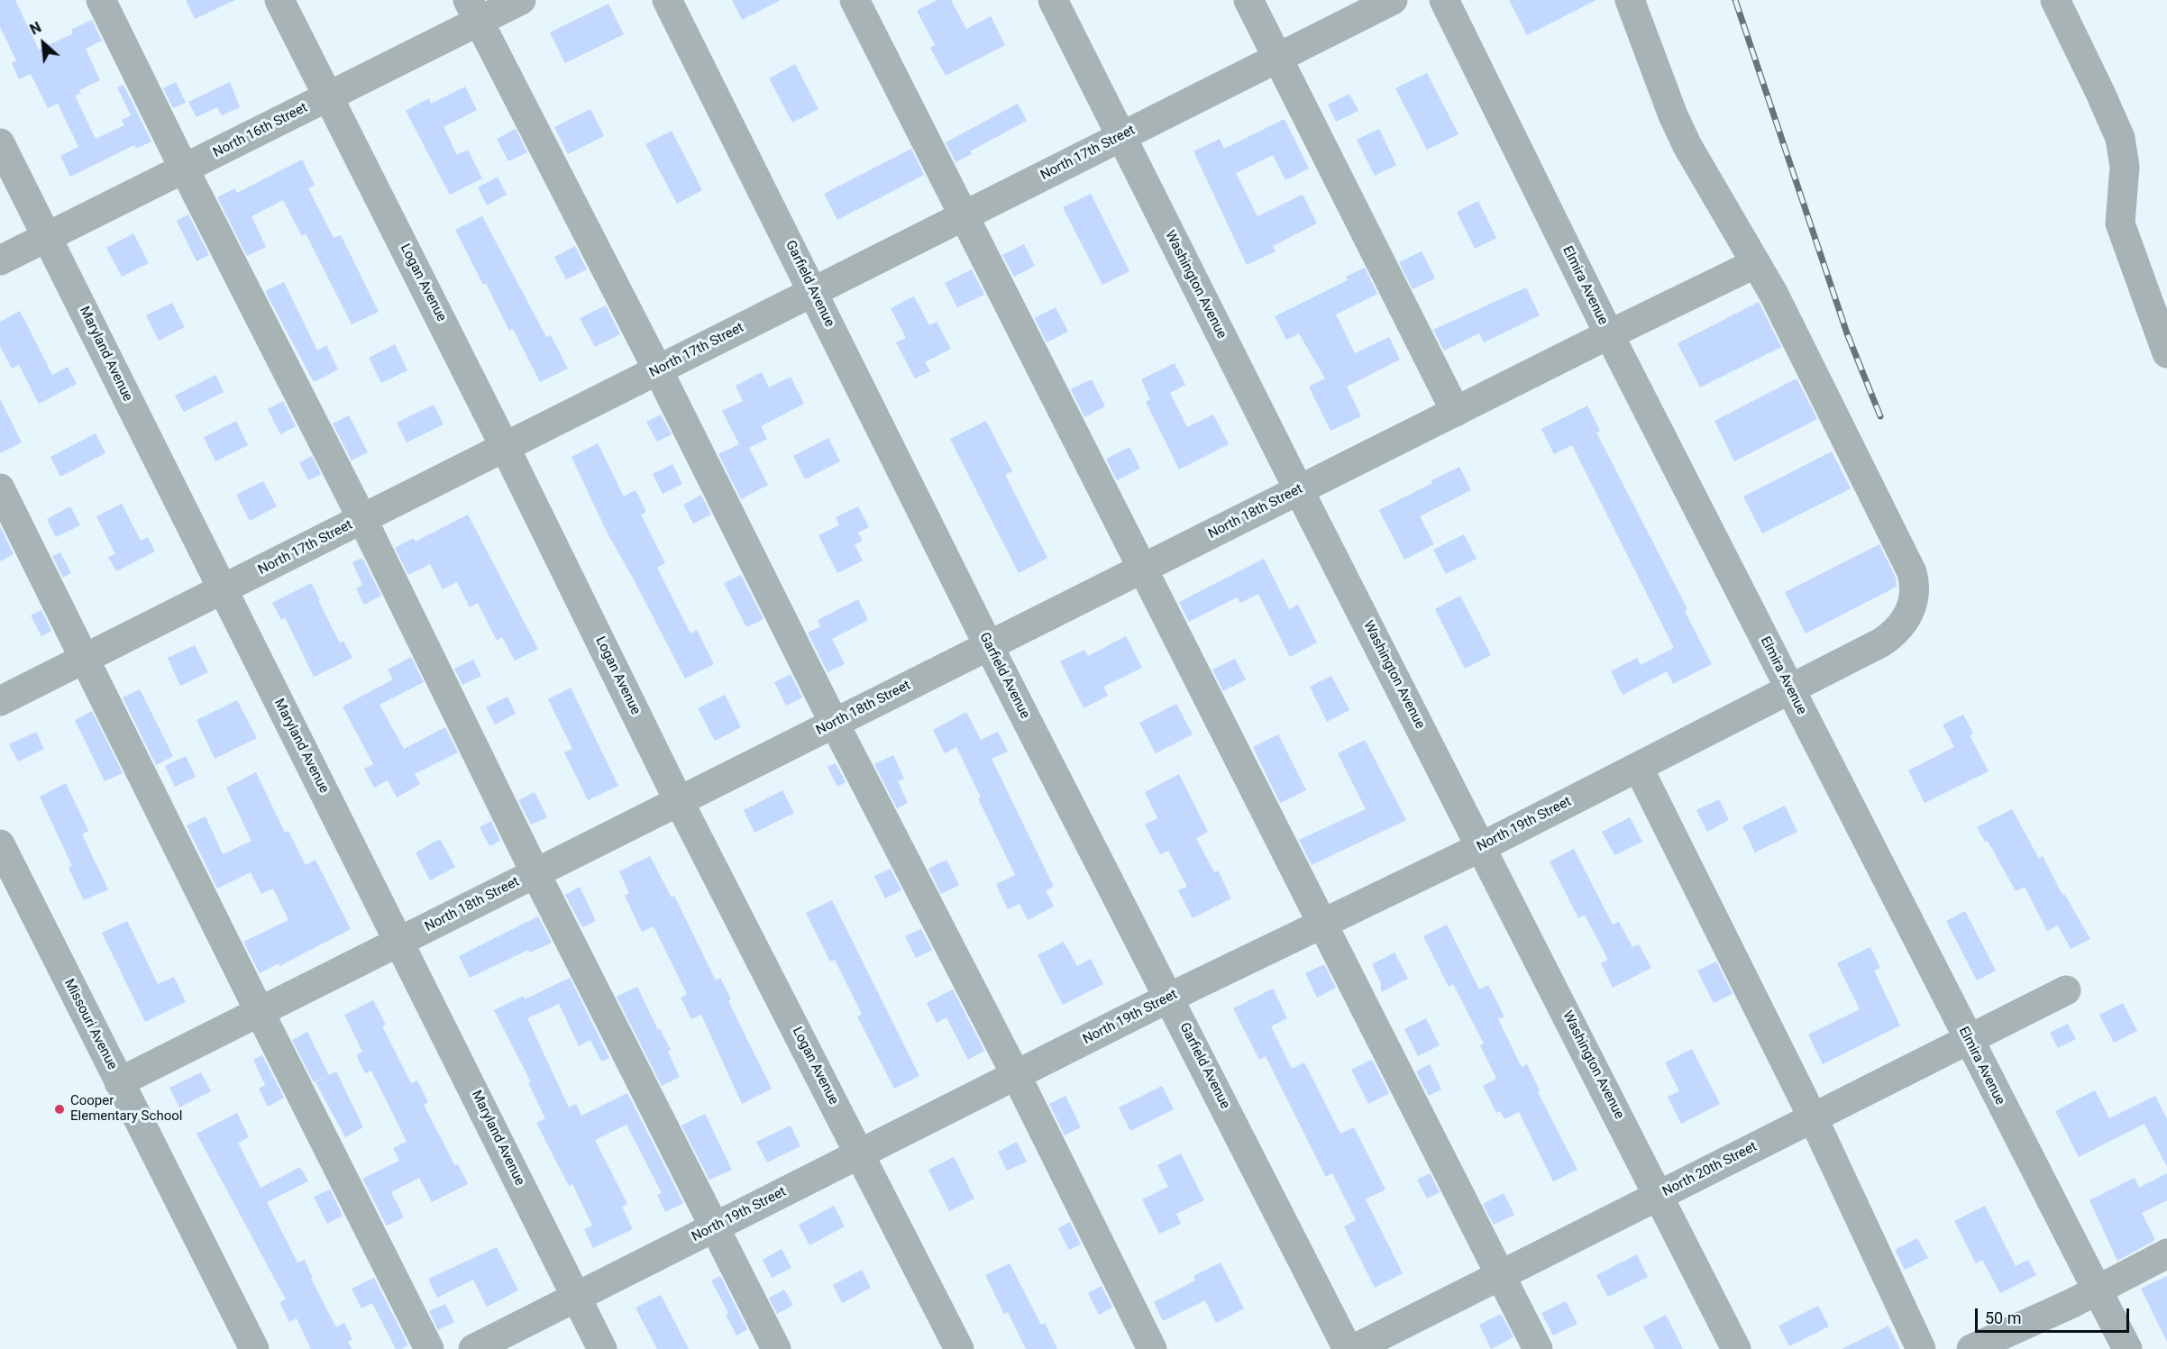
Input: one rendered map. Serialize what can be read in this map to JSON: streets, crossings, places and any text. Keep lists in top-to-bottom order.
{
  "streets": {
    "street": [
      "North 16th Street",
      "North 17th Street",
      "Logan Avenue",
      "Garfield Avenue",
      "Washington Avenue",
      "Elmira Avenue",
      "Maryland Avenue",
      "North 18th Street",
      "North 19th Street",
      "Missouri Avenue",
      "North 20th Street"
    ]
  },
  "crossings": [
    ["North 16th Street", "Logan Avenue"],
    ["North 16th Street", "Maryland Avenue"],
    ["North 17th Street", "Logan Avenue"],
    ["North 17th Street", "Garfield Avenue"],
    ["North 17th Street", "Washington Avenue"],
    ["North 17th Street", "Maryland Avenue"],
    ["Logan Avenue", "North 18th Street"],
    ["Logan Avenue", "North 19th Street"],
    ["Garfield Avenue", "North 18th Street"],
    ["Garfield Avenue", "North 19th Street"],
    ["Washington Avenue", "North 18th Street"],
    ["Washington Avenue", "North 19th Street"],
    ["Washington Avenue", "North 20th Street"],
    ["Elmira Avenue", "North 18th Street"],
    ["Elmira Avenue", "North 19th Street"],
    ["Elmira Avenue", "North 20th Street"],
    ["Maryland Avenue", "North 18th Street"],
    ["Maryland Avenue", "North 19th Street"],
    ["North 18th Street", "North 19th Street"],
    ["North 18th Street", "Missouri Avenue"]
  ],
  "places": ["Cooper Elementary School"],
  "scale_bar": "50 m",
  "north": "top left"
}
